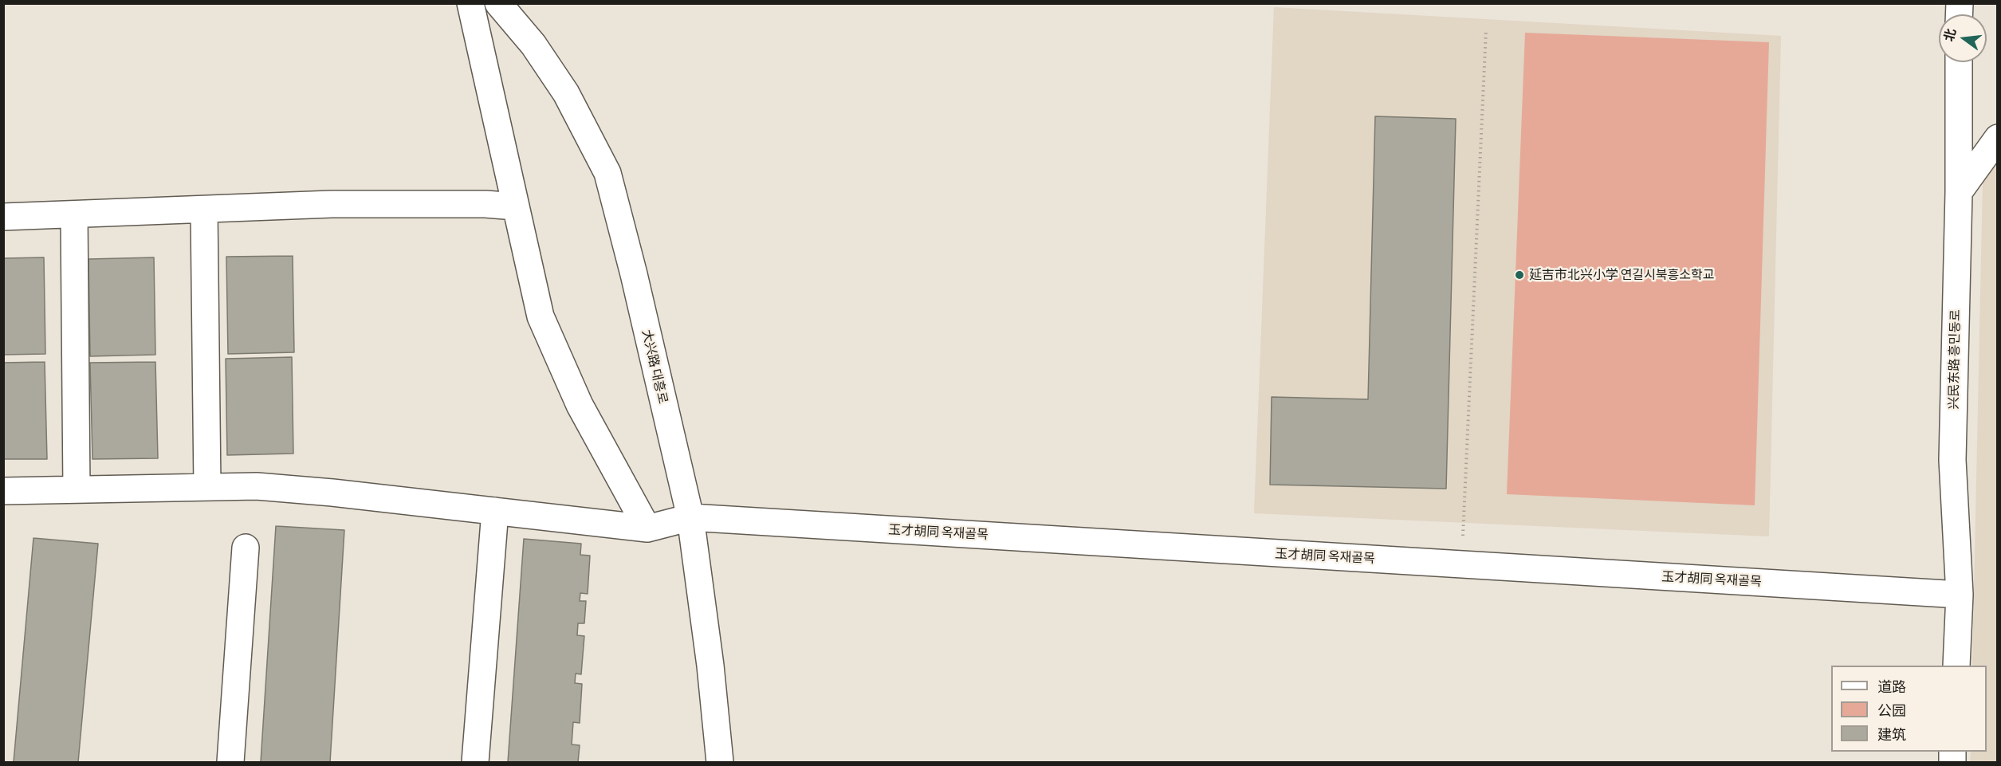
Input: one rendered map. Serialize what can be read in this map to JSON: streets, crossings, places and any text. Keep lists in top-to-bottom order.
{
  "streets": {
    "street": ["兴民东路 흥민동로", "大兴路 대흥로", "玉才胡同 옥재골목"]
  },
  "crossings": [
    ["兴民东路 흥민동로", "玉才胡同 옥재골목"],
    ["大兴路 대흥로", "玉才胡同 옥재골목"]
  ],
  "places": ["延吉市北兴小学 연길시북흥소학교"],
  "legend": ["道路", "公园", "建筑"],
  "north": "left"
}
